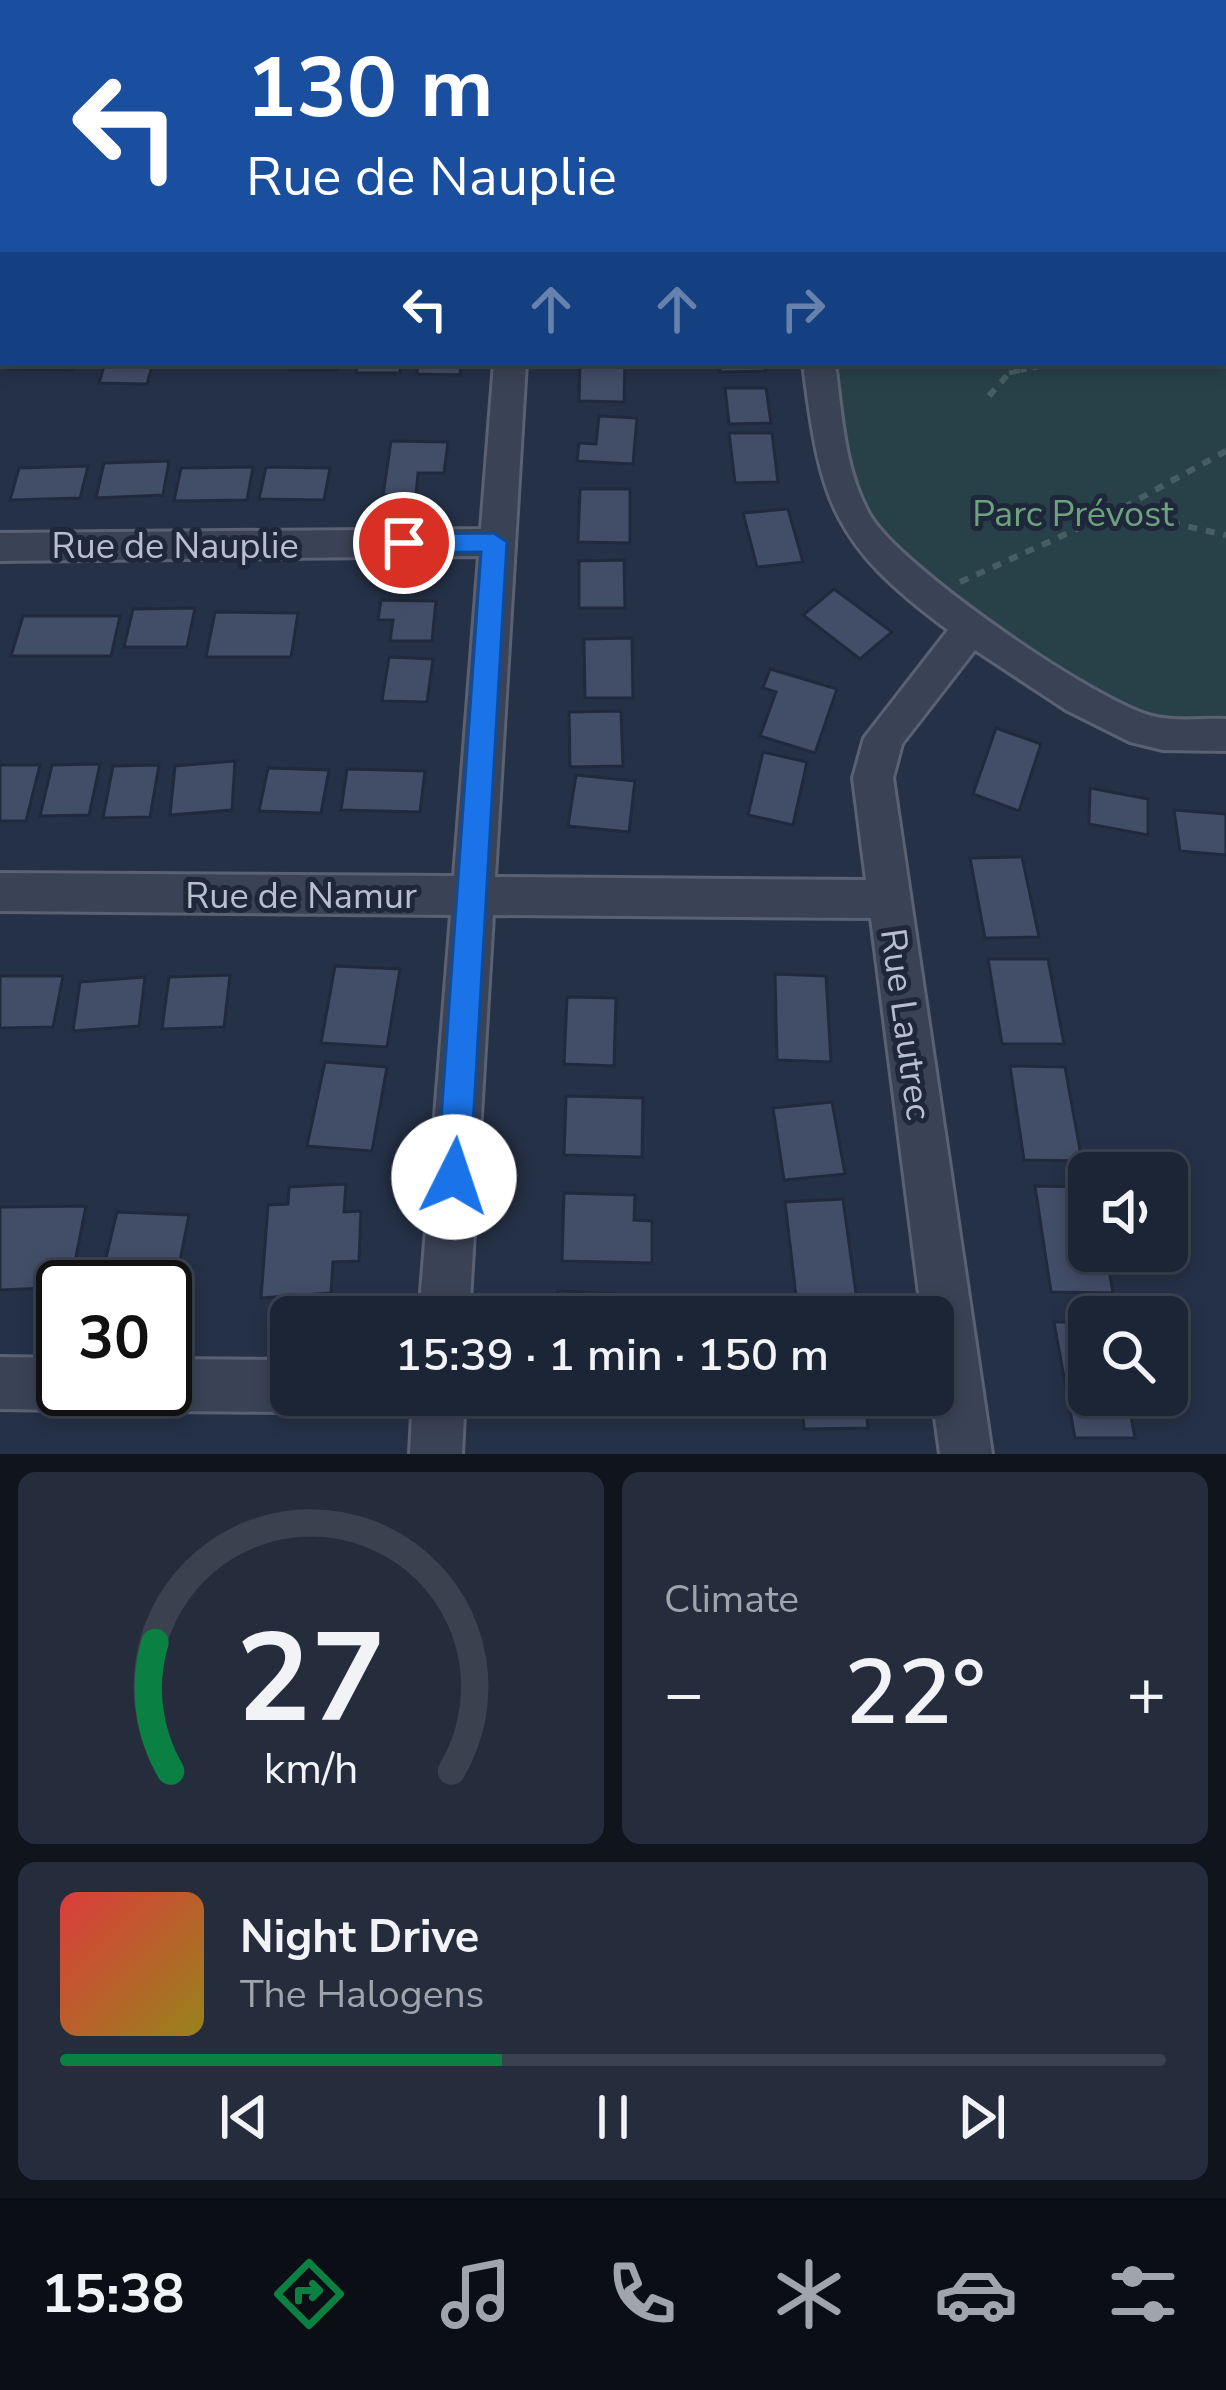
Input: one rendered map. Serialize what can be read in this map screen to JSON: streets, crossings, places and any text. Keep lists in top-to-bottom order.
{
  "streets": {
    "street": ["Rue de Nauplie", "Rue de Namur", "Rue Lautrec"]
  },
  "crossings": [
    ["Rue de Namur", "Rue Lautrec"]
  ],
  "parks": ["Parc Prévost"],
  "page": {
    "turn": ["130 m", "Rue de Nauplie"],
    "limit": "30",
    "trip": "15:39 · 1 min · 150 m",
    "tile": "Climate",
    "heat": ["−", "22°", "+"],
    "song": ["Night Drive", "The Halogens"],
    "tabs": "15:38",
    "gauge": ["27", "km/h"]
  }
}
